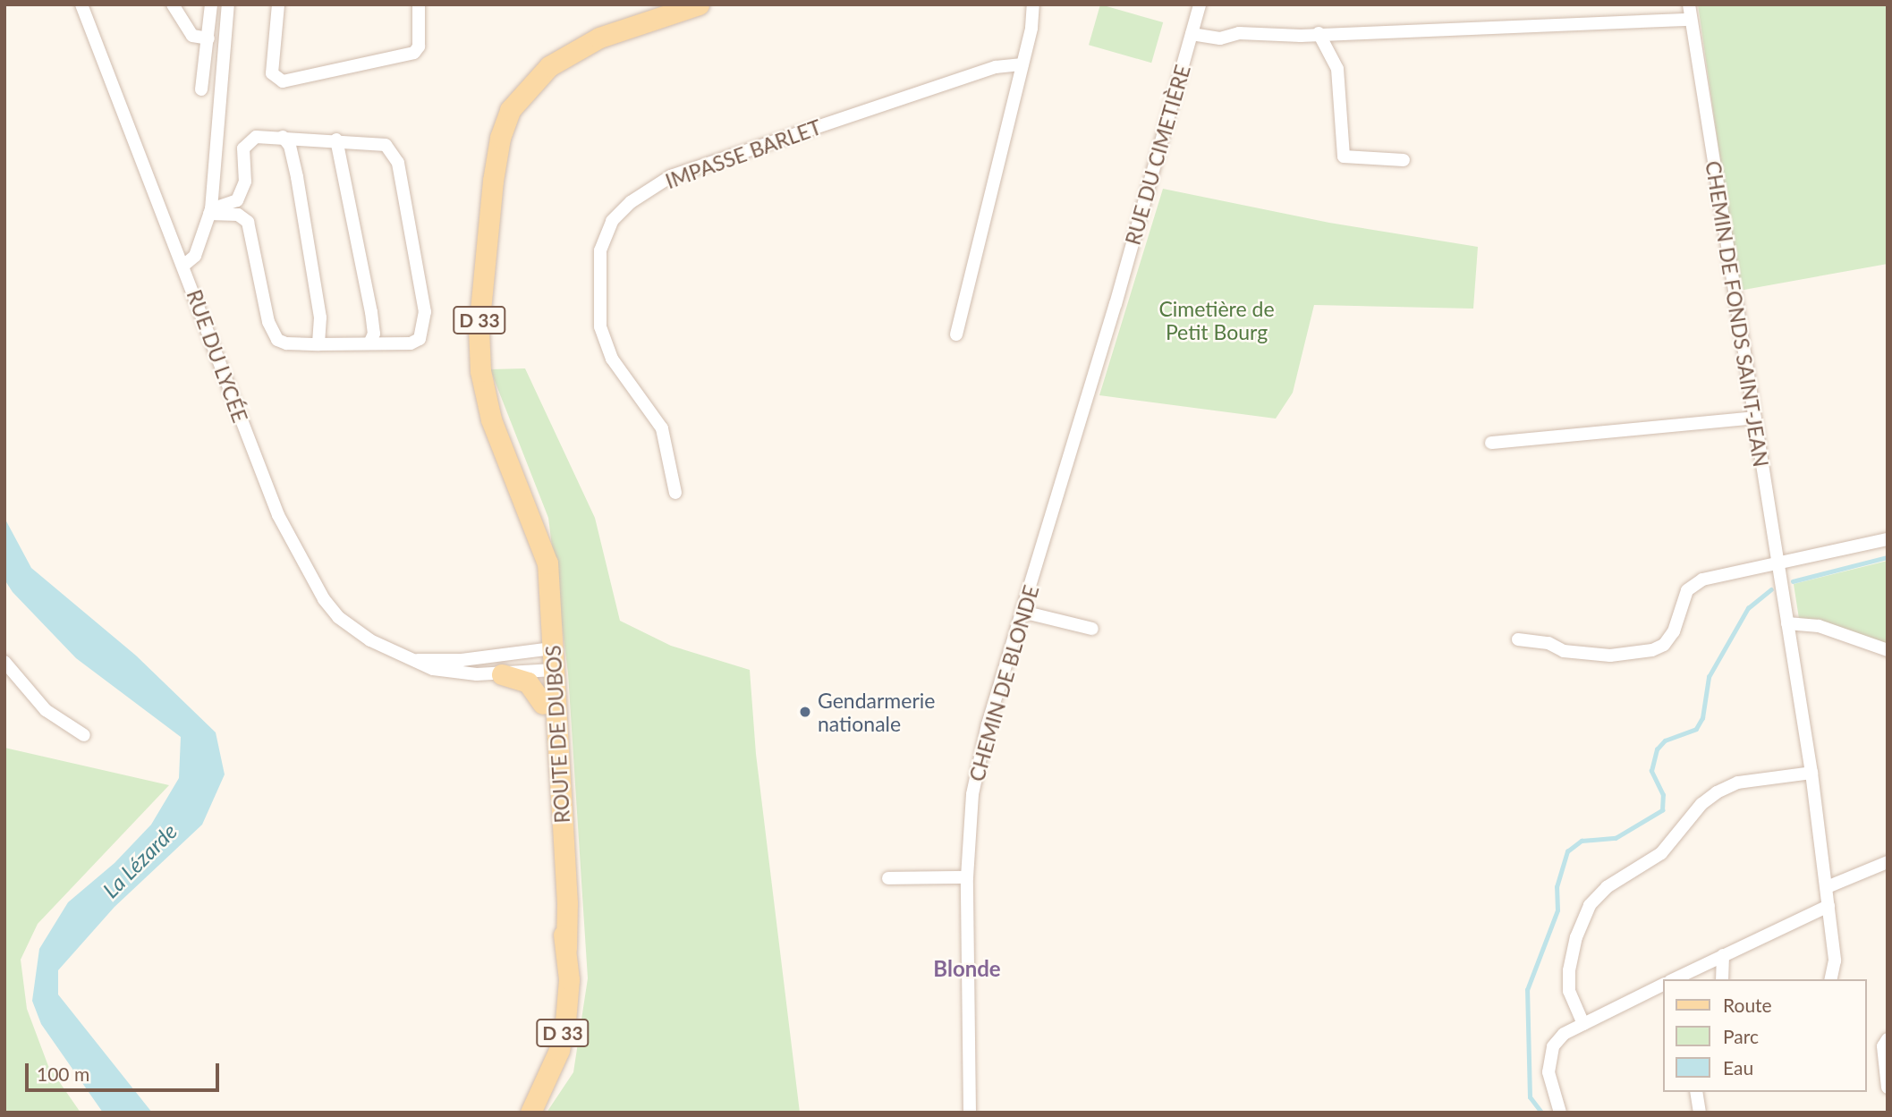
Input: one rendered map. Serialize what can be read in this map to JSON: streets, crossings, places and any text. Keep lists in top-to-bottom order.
{
  "streets": {
    "main road": ["D 33", "ROUTE DE DUBOS"],
    "street": [
      "IMPASSE BARLET",
      "RUE DU CIMETIÈRE",
      "CHEMIN DE FONDS SAINT-JEAN",
      "RUE DU LYCÉE",
      "CHEMIN DE BLONDE"
    ]
  },
  "crossings": [
    ["RUE DU CIMETIÈRE", "CHEMIN DE BLONDE"],
    ["RUE DU LYCÉE", "ROUTE DE DUBOS"]
  ],
  "districts": ["Blonde"],
  "water": ["La Lézarde"],
  "parks": ["Cimetière de Petit Bourg"],
  "places": ["Gendarmerie nationale"],
  "legend": ["Route", "Parc", "Eau"],
  "scale_bar": "100 m"
}
